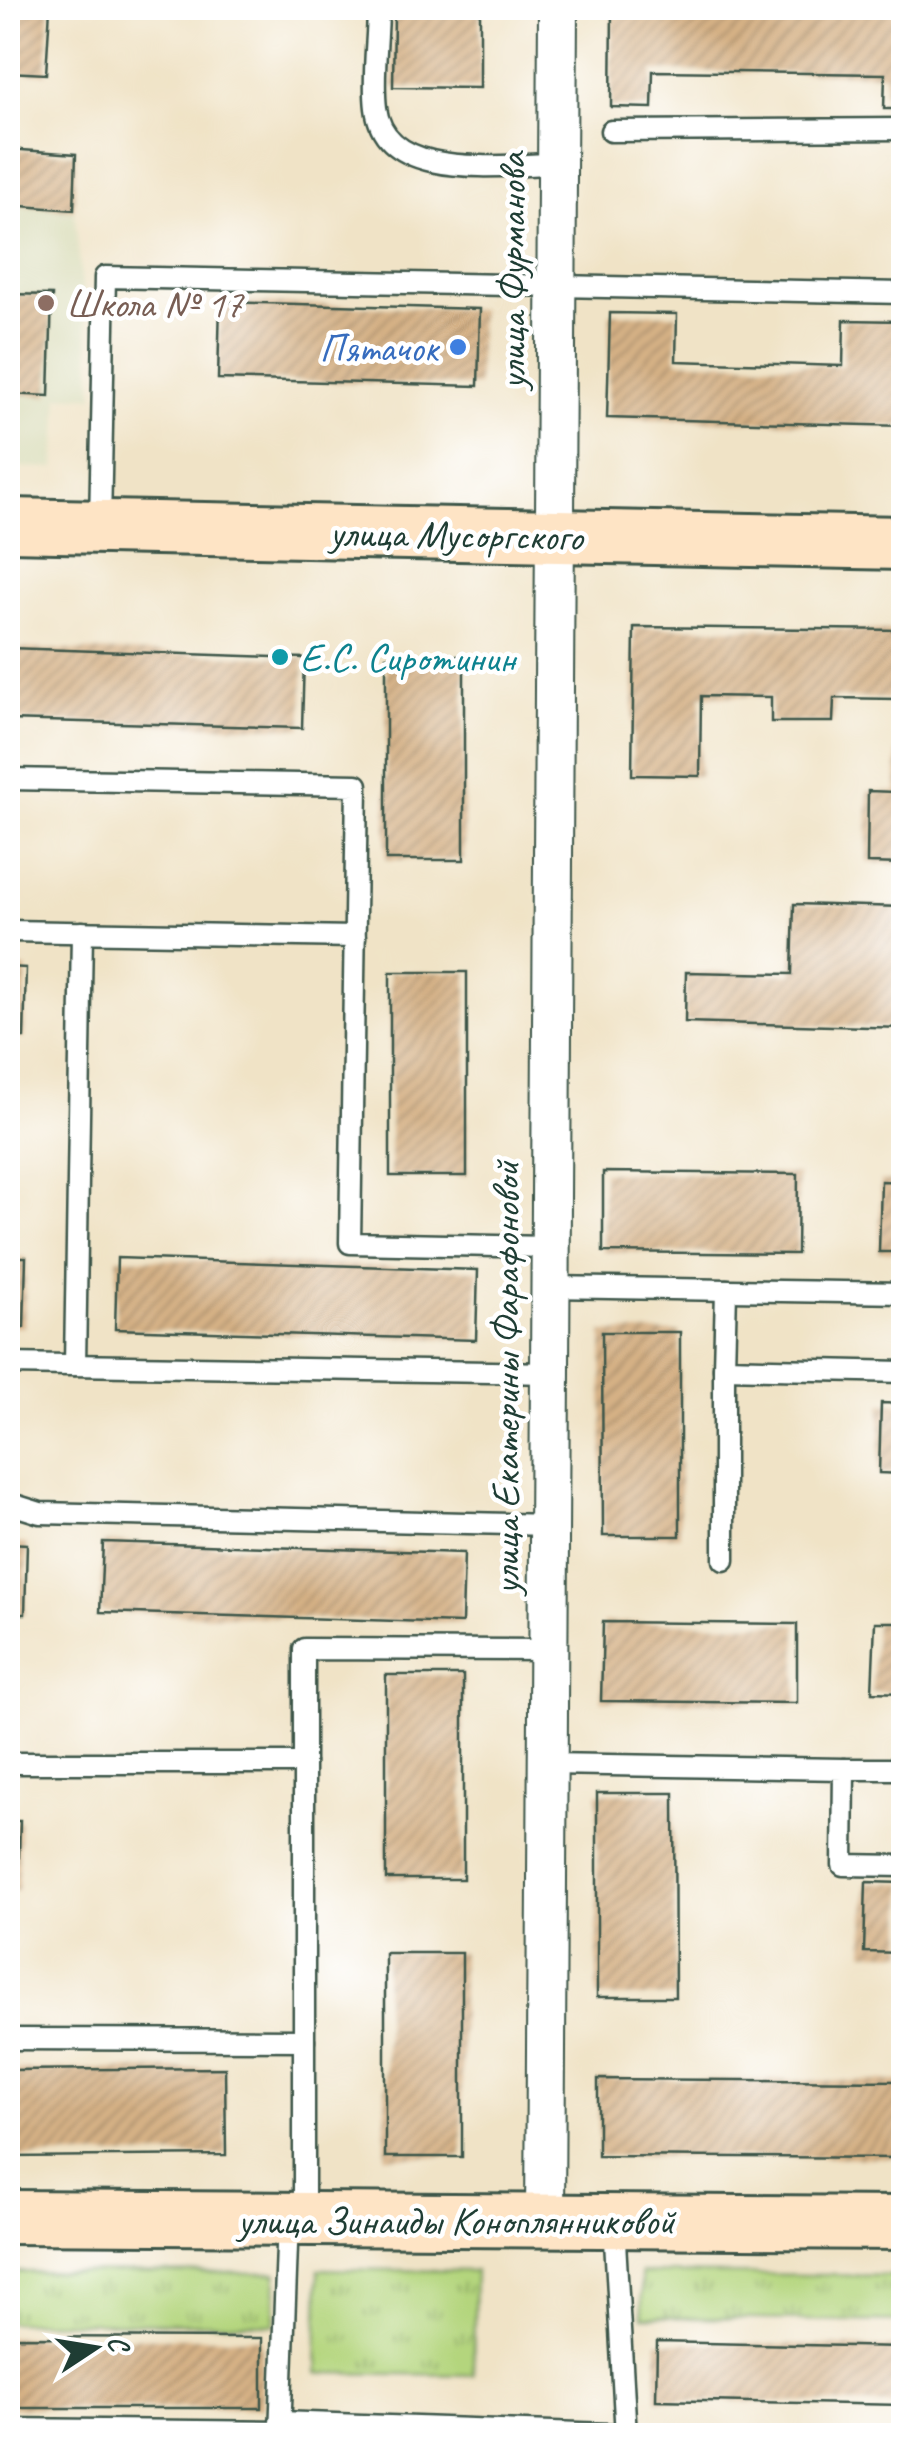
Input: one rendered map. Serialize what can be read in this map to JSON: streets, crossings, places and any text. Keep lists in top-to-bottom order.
{
  "streets": {
    "street": [
      "улица Фурманова",
      "улица Мусоргского",
      "улица Екатерины Фарафоновой",
      "улица Зинаиды Коноплянниковой"
    ]
  },
  "crossings": [
    ["улица Фурманова", "улица Мусоргского"],
    ["улица Фурманова", "улица Екатерины Фарафоновой"],
    ["улица Мусоргского", "улица Екатерины Фарафоновой"],
    ["улица Екатерины Фарафоновой", "улица Зинаиды Коноплянниковой"]
  ],
  "places": ["Школа № 17", "Пятачок", "Е.С. Сиротинин"],
  "north": "right"
}
